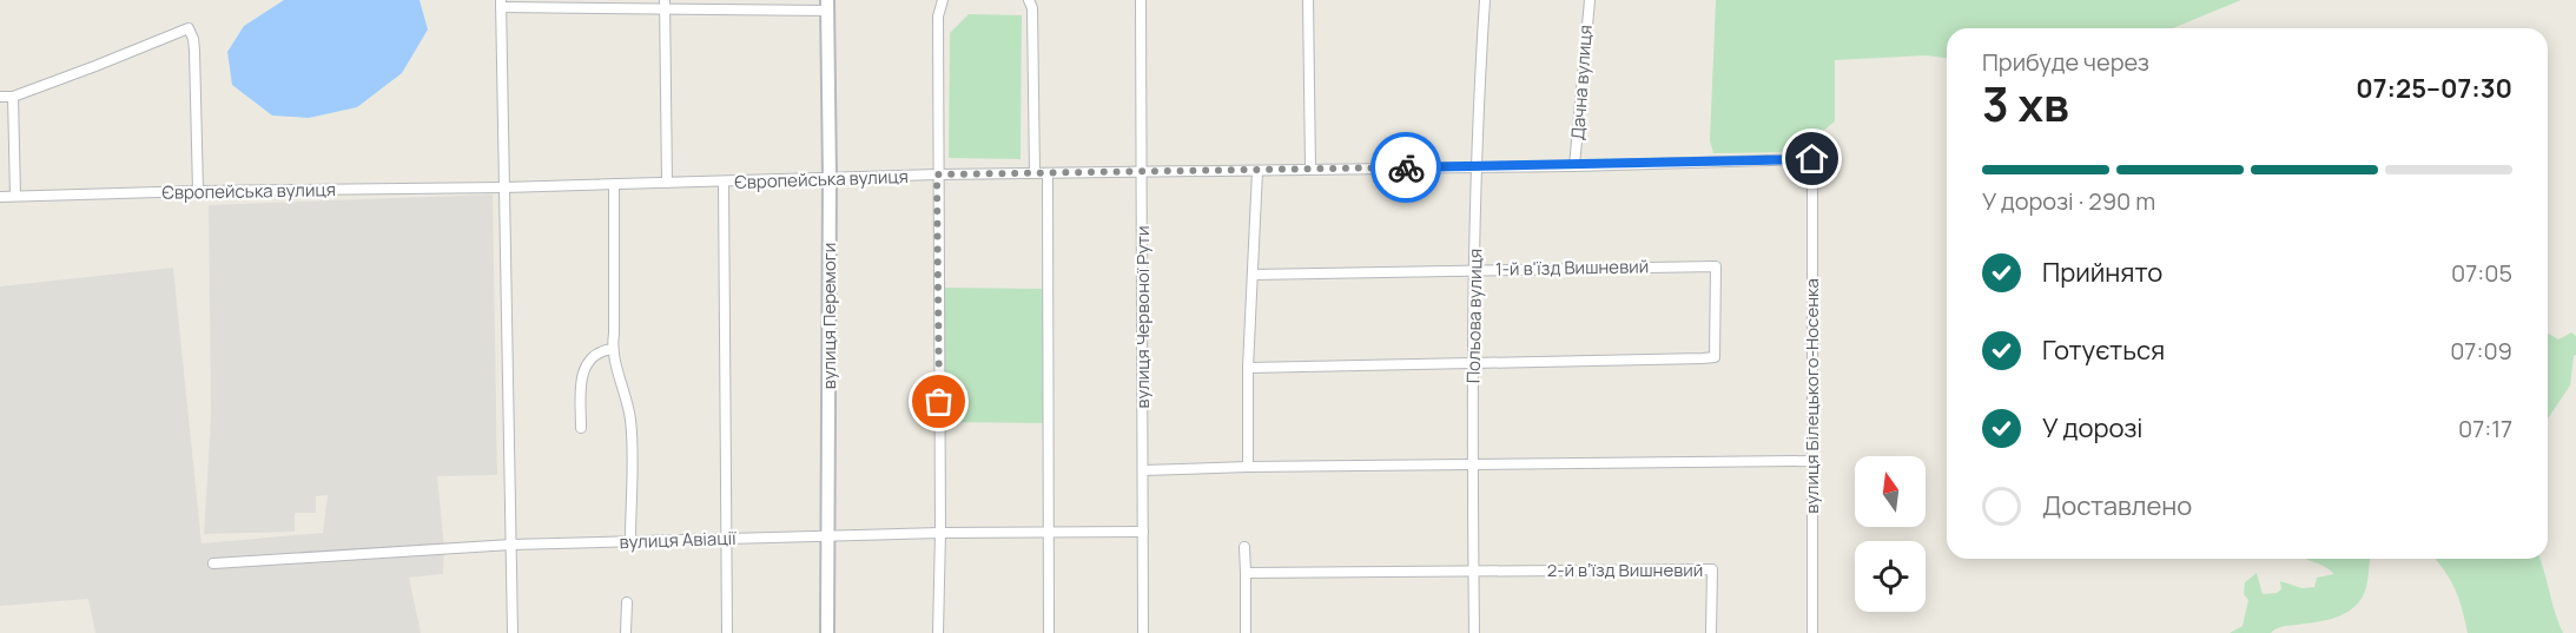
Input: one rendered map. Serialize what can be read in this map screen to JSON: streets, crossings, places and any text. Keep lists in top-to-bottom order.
{
  "streets": {
    "street": [
      "Дачна вулиця",
      "Європейська вулиця",
      "1-й в'їзд Вишневий",
      "вулиця Перемоги",
      "Польова вулиця",
      "вулиця Червоної Рути",
      "вулиця Білецького-Носенка",
      "вулиця Авіації",
      "2-й вʼїзд Вишневий"
    ]
  },
  "crossings": [
    ["Дачна вулиця", "Європейська вулиця"],
    ["Європейська вулиця", "вулиця Перемоги"],
    ["Європейська вулиця", "Польова вулиця"],
    ["Європейська вулиця", "вулиця Червоної Рути"],
    ["Європейська вулиця", "вулиця Білецького-Носенка"],
    ["1-й в'їзд Вишневий", "Польова вулиця"],
    ["вулиця Перемоги", "вулиця Авіації"],
    ["Польова вулиця", "2-й вʼїзд Вишневий"],
    ["вулиця Червоної Рути", "вулиця Авіації"]
  ],
  "north": "top",
  "page": {
    "heading": ["3 хв", "Прибуде через", "07:25–07:30"],
    "bar": "У дорозі · 290 m",
    "list": [
      ["Прийнято", "07:05"],
      ["Готується", "07:09"],
      ["У дорозі", "07:17"],
      "Доставлено"
    ]
  }
}
